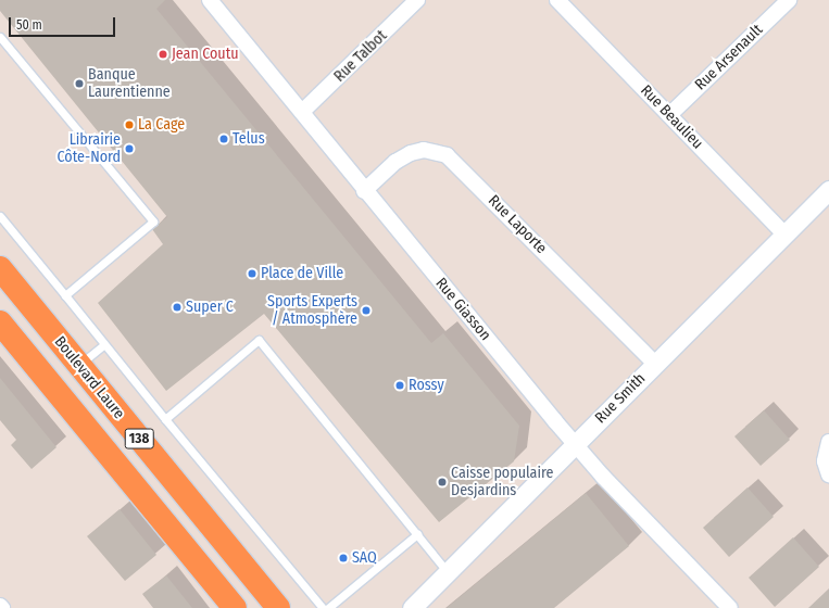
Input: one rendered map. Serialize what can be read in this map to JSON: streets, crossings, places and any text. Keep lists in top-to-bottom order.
{
  "streets": {
    "highway": ["Boulevard Laure", "138"],
    "street": [
      "Rue Talbot",
      "Rue Arsenault",
      "Rue Beaulieu",
      "Rue Laporte",
      "Rue Giasson",
      "Rue Smith"
    ]
  },
  "crossings": [
    ["Rue Talbot", "Rue Giasson"],
    ["Rue Arsenault", "Rue Beaulieu"],
    ["Rue Beaulieu", "Rue Smith"],
    ["Rue Laporte", "Rue Giasson"],
    ["Rue Laporte", "Rue Smith"],
    ["Rue Giasson", "Rue Smith"]
  ],
  "places": [
    "Jean Coutu",
    "Banque Laurentienne",
    "La Cage",
    "Telus",
    "Librairie Côte-Nord",
    "Place de Ville",
    "Super C",
    "Sports Experts / Atmosphère",
    "Rossy",
    "Caisse populaire Desjardins",
    "SAQ"
  ],
  "scale_bar": "50 m"
}
